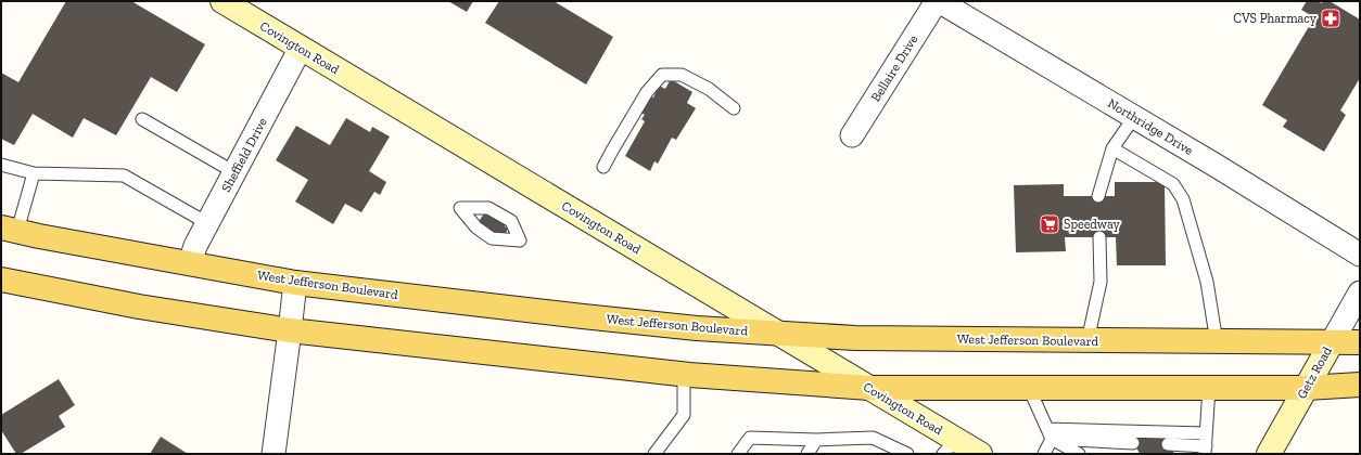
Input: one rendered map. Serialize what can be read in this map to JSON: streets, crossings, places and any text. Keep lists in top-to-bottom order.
{
  "streets": {
    "main road": ["Covington Road", "West Jefferson Boulevard", "Getz Road"],
    "street": ["Bellaire Drive", "Northridge Drive", "Sheffield Drive"]
  },
  "crossings": [
    ["Covington Road", "Sheffield Drive"],
    ["Covington Road", "West Jefferson Boulevard"],
    ["Bellaire Drive", "Northridge Drive"],
    ["Sheffield Drive", "West Jefferson Boulevard"],
    ["West Jefferson Boulevard", "Getz Road"]
  ],
  "places": {
    "pharmacy": ["CVS Pharmacy"],
    "supermarket": ["Speedway"]
  }
}
